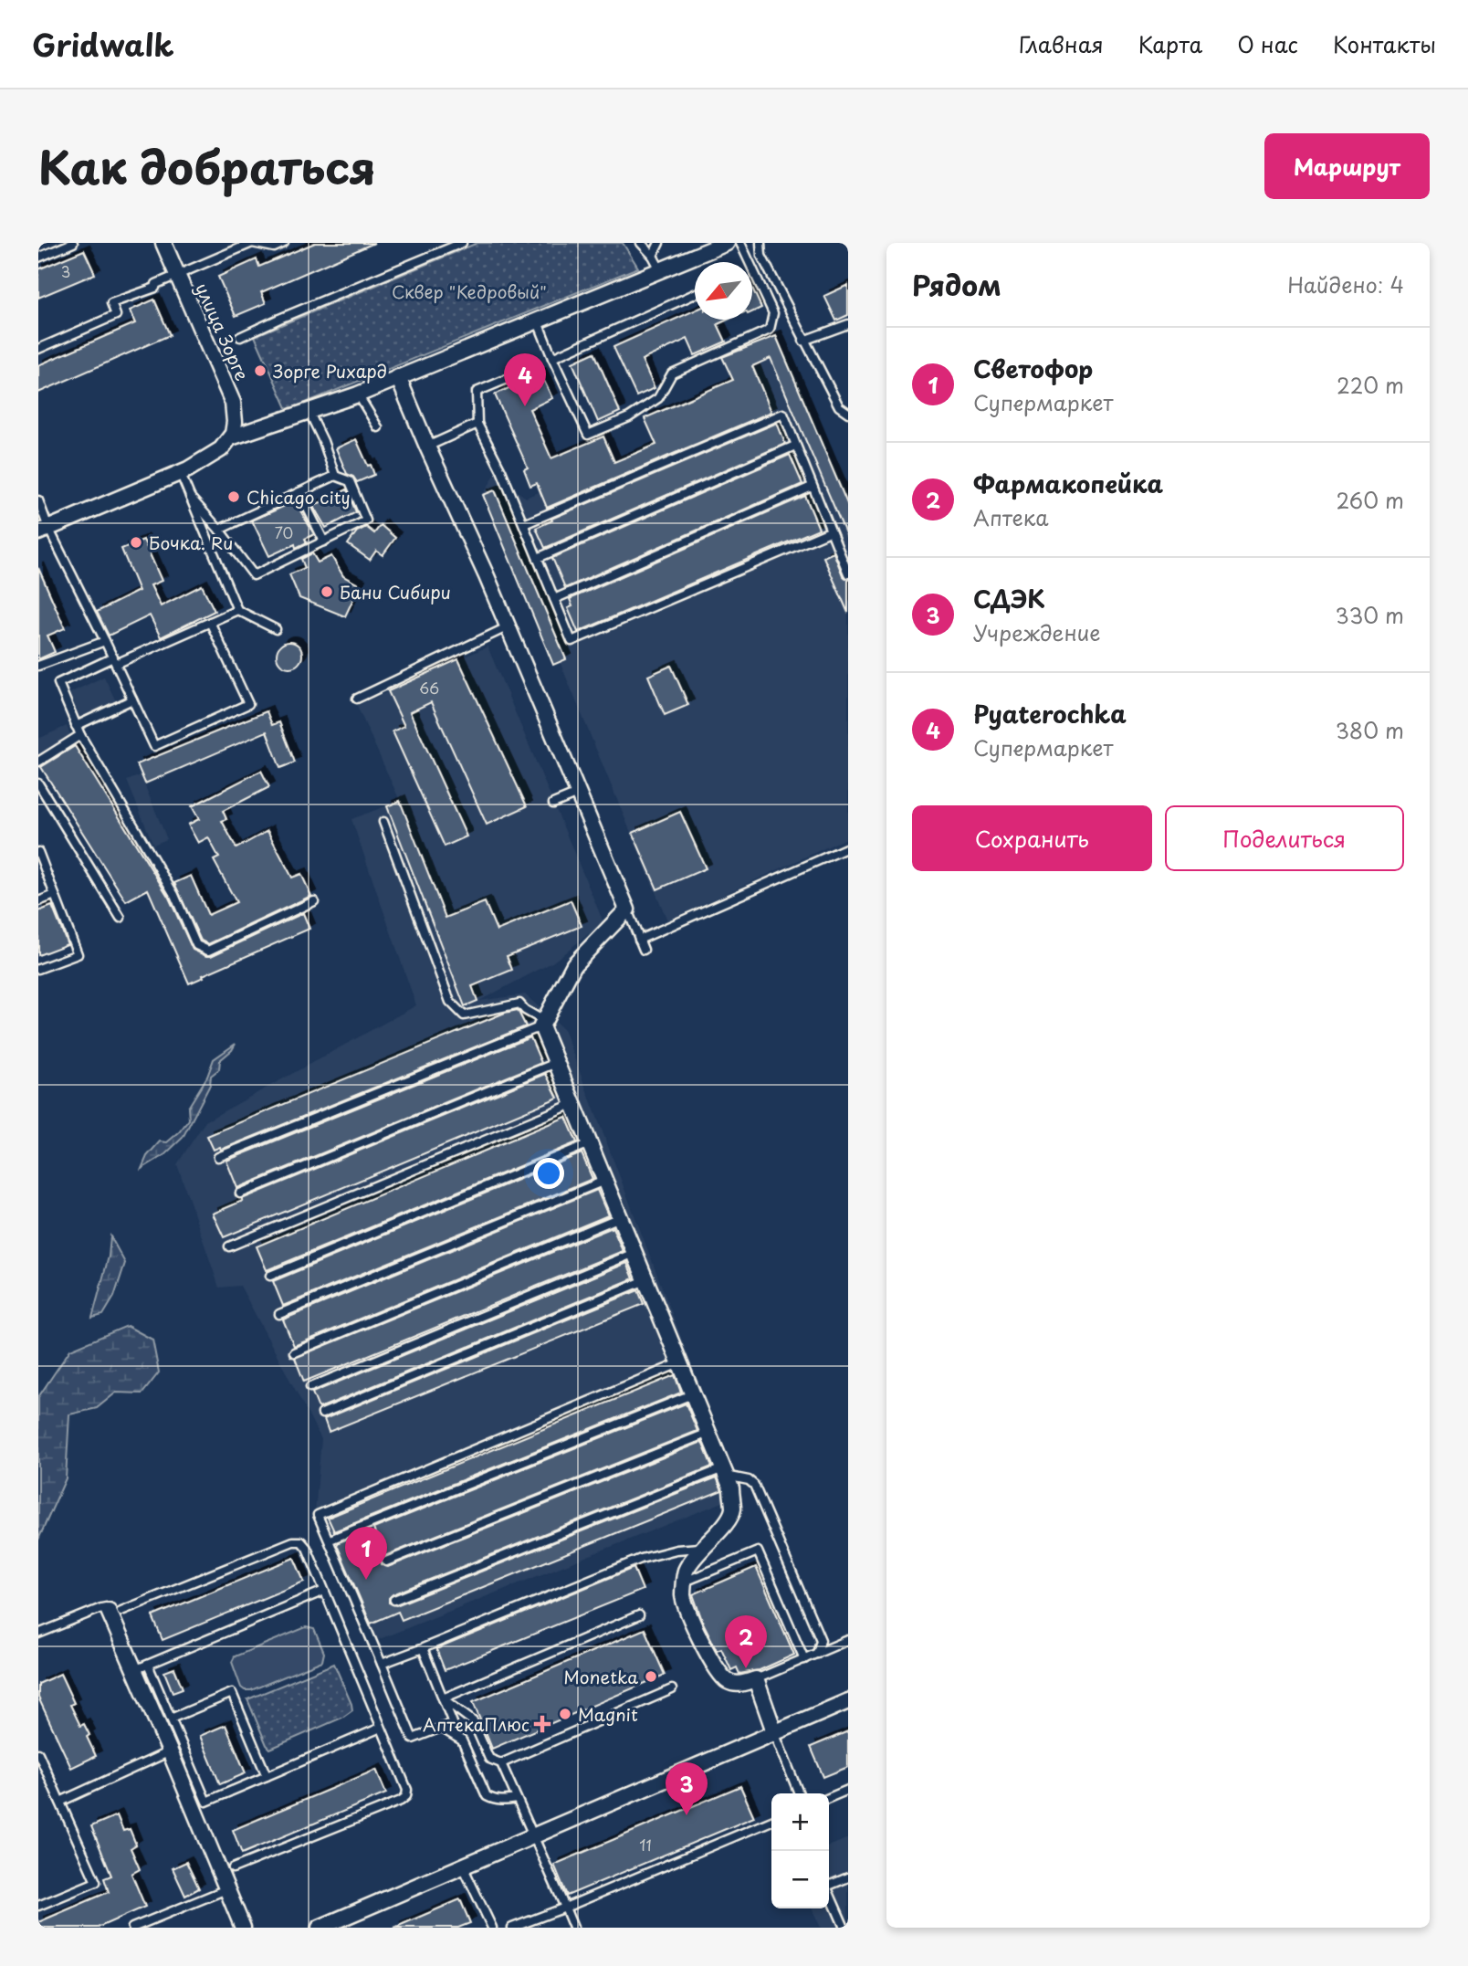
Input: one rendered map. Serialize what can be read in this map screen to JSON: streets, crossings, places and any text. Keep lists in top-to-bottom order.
{
  "streets": {
    "street": ["улица Зорге"]
  },
  "parks": ["Сквер \"Кедровый\""],
  "places": {
    "other": [
      "Зорге Рихард",
      "Chicago city",
      "Бочка. Ru",
      "Бани Сибири",
      "Monetka",
      "Magnit"
    ],
    "health": ["АптекаПлюс"]
  },
  "house_numbers": [
    "3",
    "70",
    "66",
    "11"
  ],
  "north": "bottom left",
  "page": {
    "header": "Gridwalk",
    "nav": [
      "Главная",
      "Карта",
      "О нас",
      "Контакты"
    ],
    "title": "Как добраться",
    "buttons": [
      "Маршрут",
      ["Сохранить", "Поделиться"]
    ],
    "heading": ["Рядом", "Найдено: 4"],
    "list": [
      {
        "mark": "1",
        "name": "Светофор",
        "note": "Супермаркет",
        "value": "220 m"
      },
      {
        "mark": "2",
        "name": "Фармакопейка",
        "note": "Аптека",
        "value": "260 m"
      },
      {
        "mark": "3",
        "name": "СДЭК",
        "note": "Учреждение",
        "value": "330 m"
      },
      {
        "mark": "4",
        "name": "Pyaterochka",
        "note": "Супермаркет",
        "value": "380 m"
      }
    ],
    "pins": [
      "4",
      "1",
      "2",
      "3"
    ],
    "map_buttons": ["+", "−"]
  }
}
